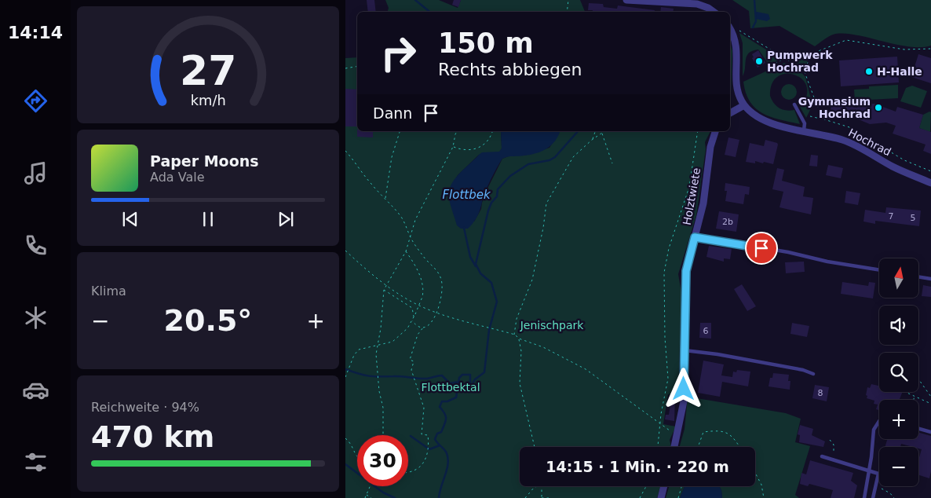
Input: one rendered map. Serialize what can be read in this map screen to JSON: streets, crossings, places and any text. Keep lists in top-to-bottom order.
{
  "streets": {
    "street": ["Hochrad", "Holztwiete"]
  },
  "water": ["Flottbek"],
  "parks": ["Jenischpark", "Flottbektal"],
  "places": ["Pumpwerk Hochrad", "H-Halle", "Gymnasium Hochrad"],
  "house_numbers": [
    "7",
    "5",
    "2b",
    "6",
    "8"
  ],
  "north": "top",
  "page": {
    "tabs": "14:14",
    "turn": ["150 m", "Rechts abbiegen"],
    "then": "Dann",
    "song": ["Paper Moons", "Ada Vale"],
    "tile": [
      "Klima",
      ["Reichweite · 94%", "470 km"]
    ],
    "map_buttons": ["+", "−"],
    "heat": ["−", "20.5°", "+"],
    "limit": "30",
    "trip": "14:15 · 1 Min. · 220 m",
    "gauge": ["27", "km/h"]
  }
}
